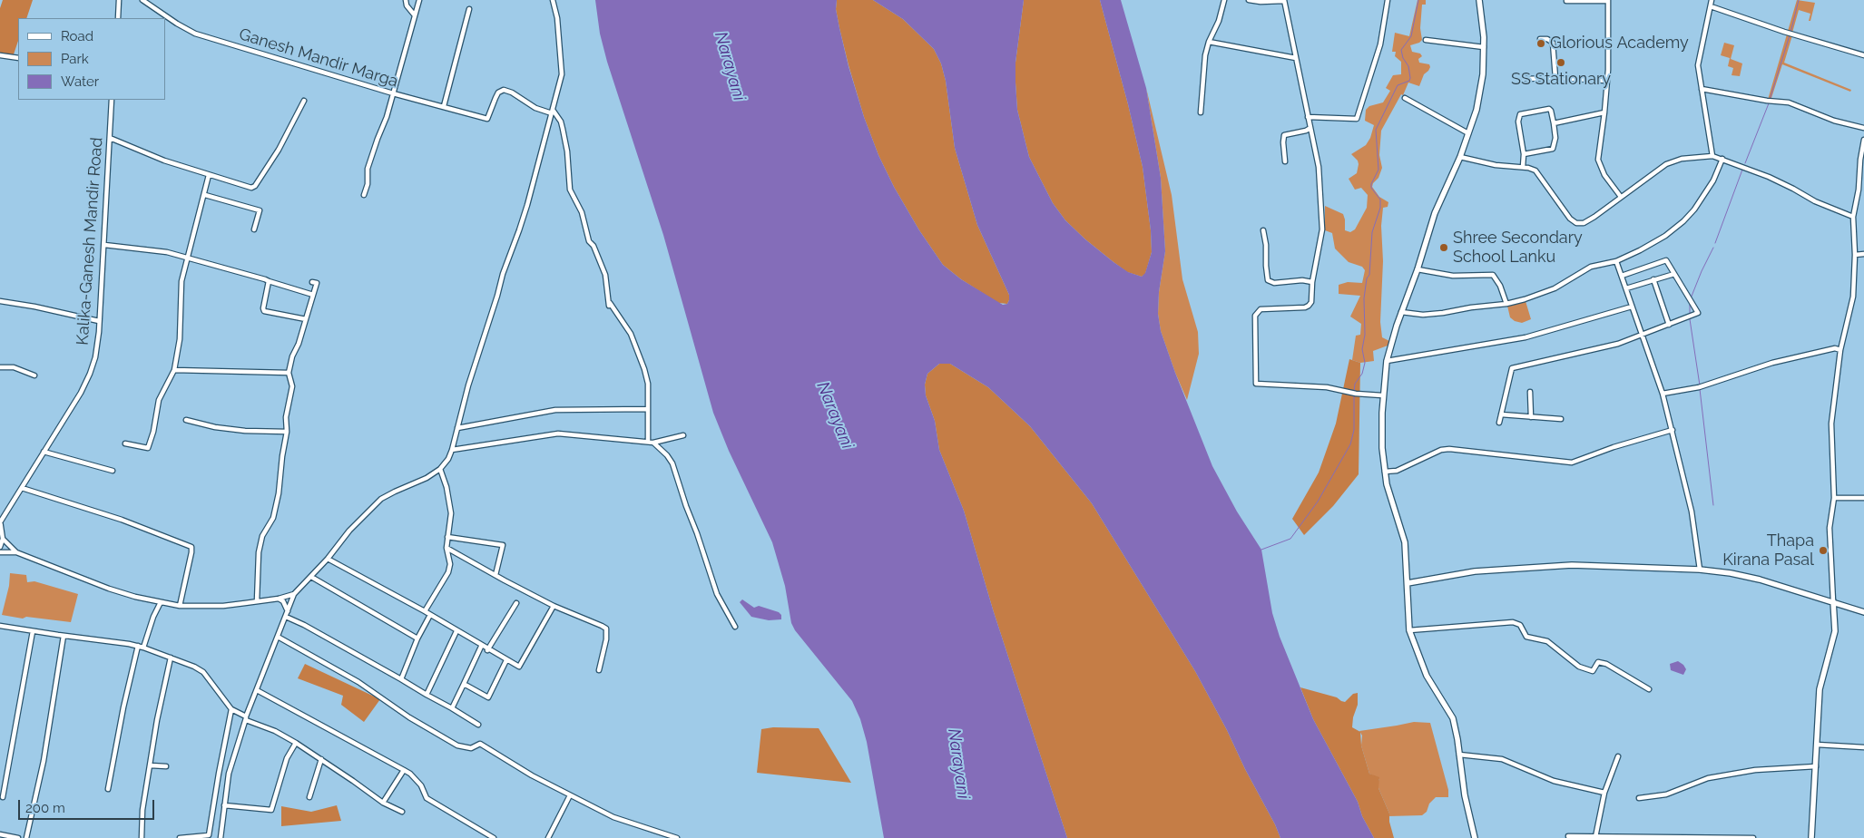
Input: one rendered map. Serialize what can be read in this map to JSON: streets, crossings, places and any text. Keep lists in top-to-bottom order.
{
  "streets": {
    "street": ["Ganesh Mandir Marga", "Kalika-Ganesh Mandir Road"]
  },
  "water": ["Narayani"],
  "places": [
    "Glorious Academy",
    "SS Stationary",
    "Shree Secondary School Lanku",
    "Thapa Kirana Pasal"
  ],
  "legend": ["Road", "Park", "Water"],
  "scale_bar": "200 m"
}
